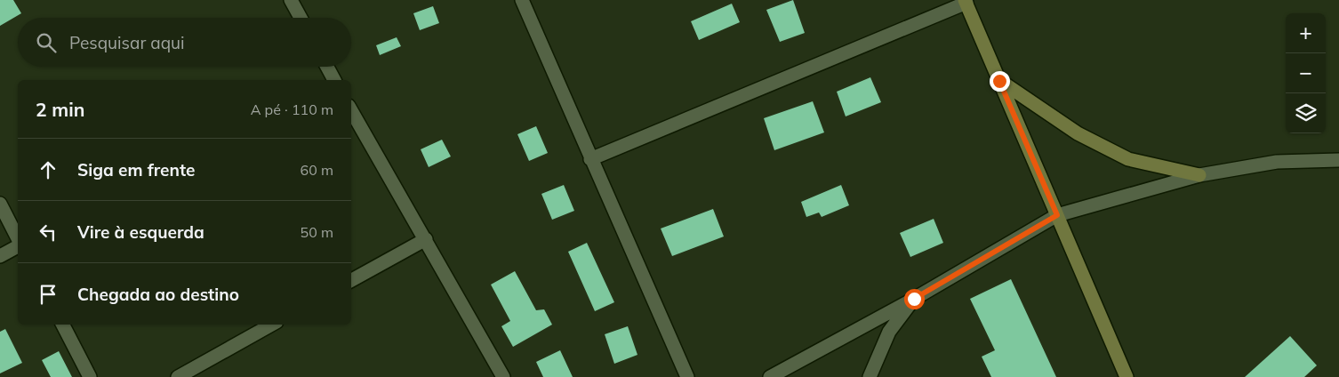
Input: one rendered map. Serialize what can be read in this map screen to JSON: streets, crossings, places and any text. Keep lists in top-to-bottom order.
{
  "page": {
    "map_buttons": ["+", "−"],
    "search": "Pesquisar aqui",
    "heading": ["2 min", "A pé · 110 m"],
    "list": [
      ["Siga em frente", "60 m"],
      ["Vire à esquerda", "50 m"],
      "Chegada ao destino"
    ]
  }
}
